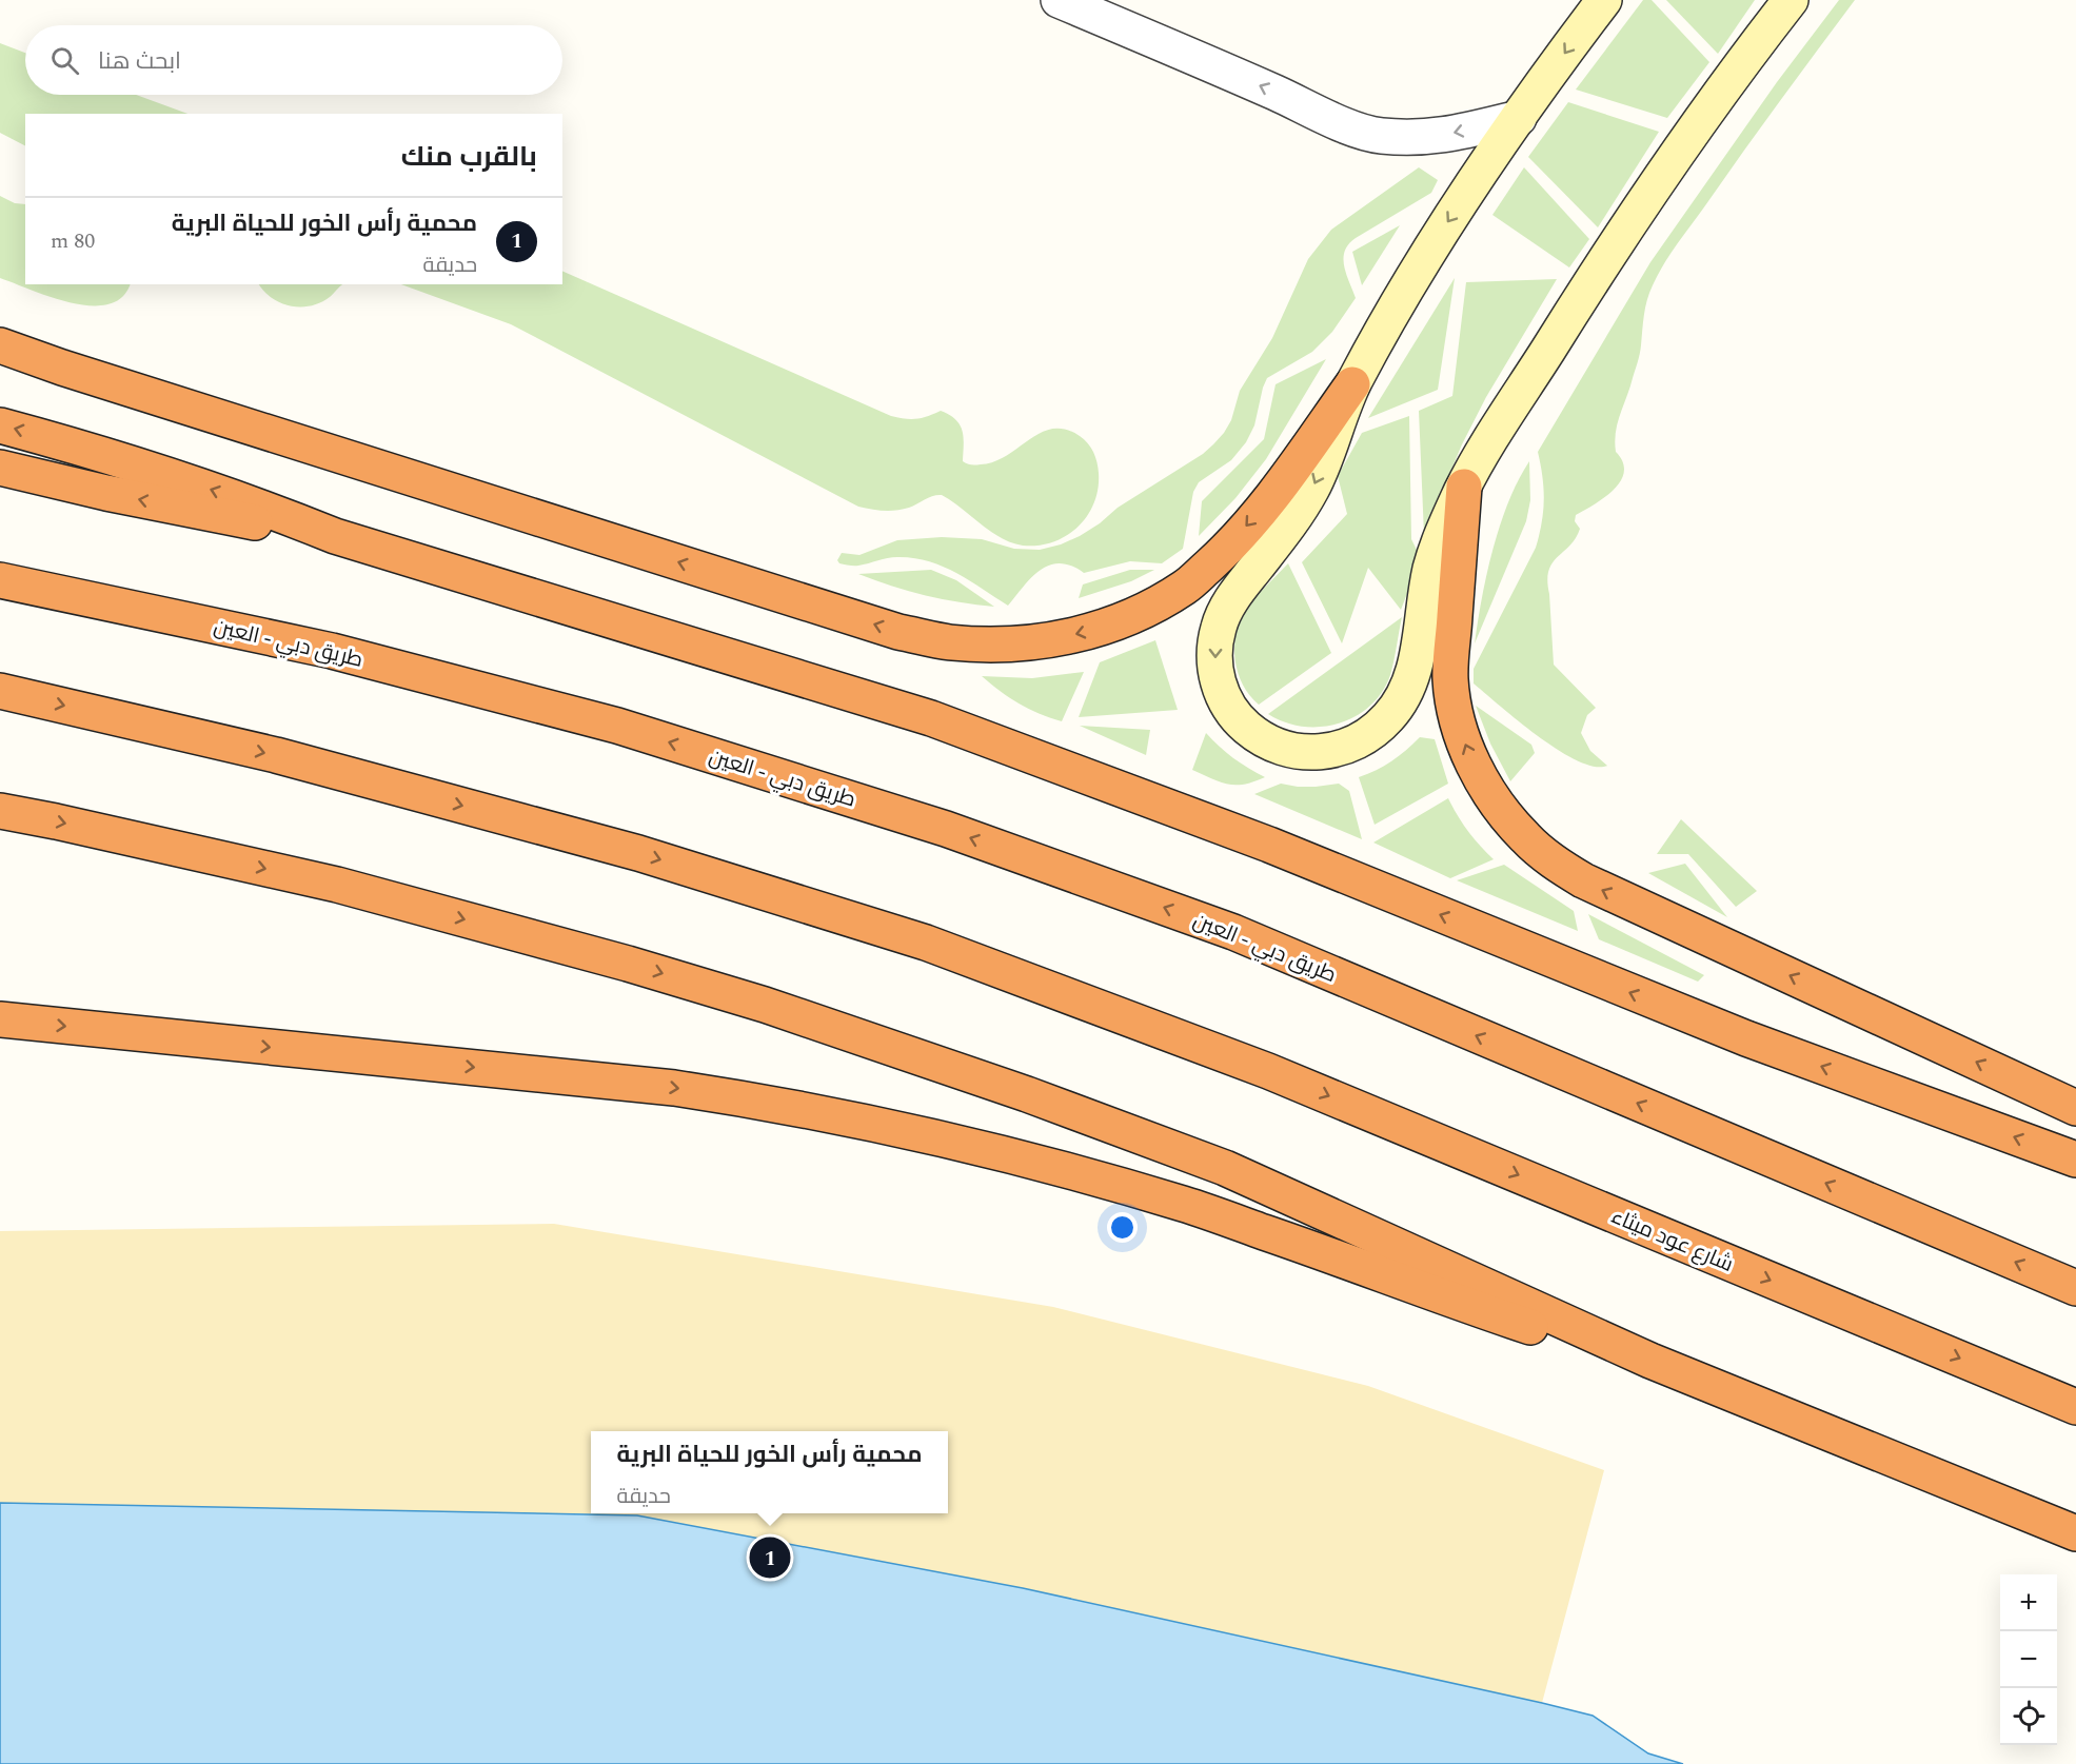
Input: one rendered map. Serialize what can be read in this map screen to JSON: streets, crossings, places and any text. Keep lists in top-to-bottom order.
{
  "streets": {
    "highway": ["طريق دبي - العين", "شارع عود ميثاء"]
  },
  "page": {
    "search": "ابحث هنا",
    "heading": "بالقرب منك",
    "list": [
      {
        "mark": "1",
        "name": "محمية رأس الخور للحياة البرية",
        "note": "حديقة",
        "value": "80 m"
      }
    ],
    "popup": ["محمية رأس الخور للحياة البرية", "حديقة"],
    "pins": "1",
    "map_buttons": ["+", "−"]
  }
}
